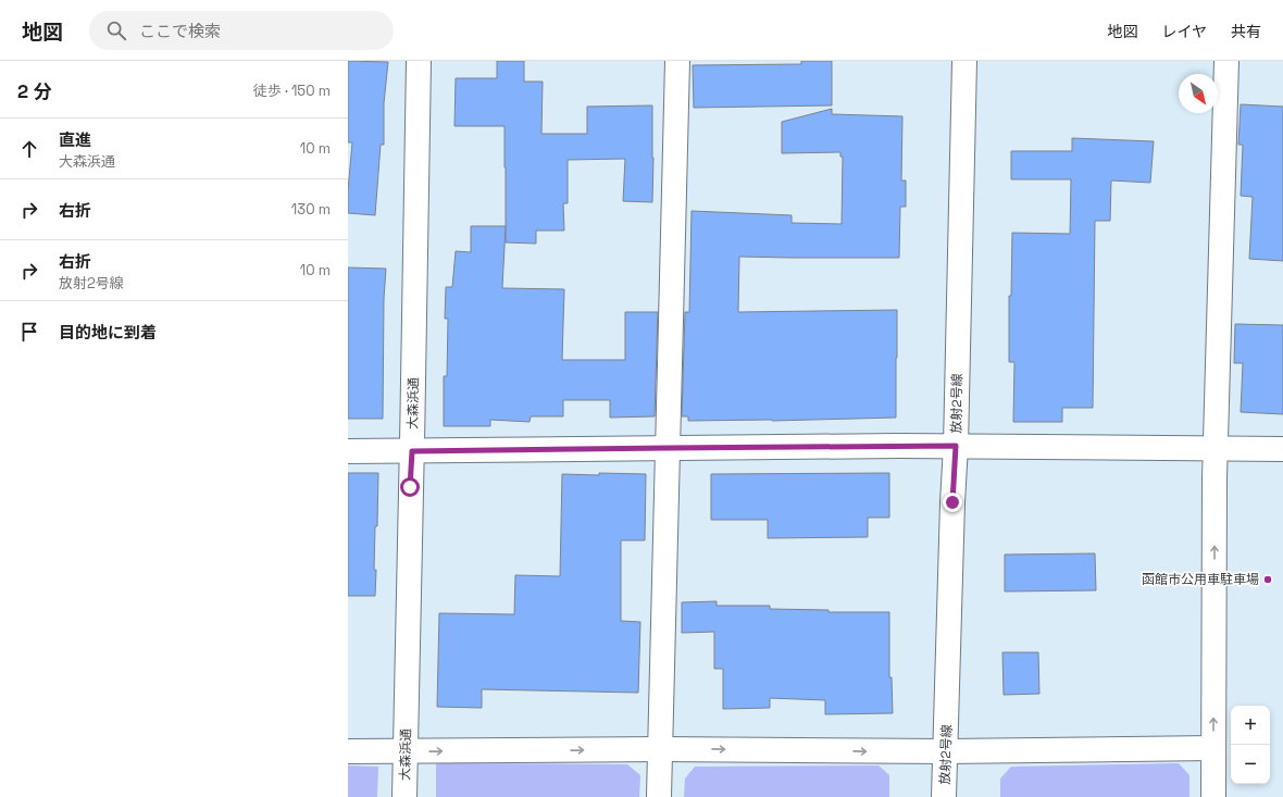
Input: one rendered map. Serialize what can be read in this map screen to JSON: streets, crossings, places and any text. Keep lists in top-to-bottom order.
{
  "streets": {
    "street": ["大森浜通", "放射2号線"]
  },
  "places": ["函館市公用車駐車場"],
  "north": "bottom right",
  "page": {
    "header": "地図",
    "search": "ここで検索",
    "nav": ["地図", "レイヤ", "共有"],
    "heading": ["2 分", "徒歩 · 150 m"],
    "list": [
      ["直進", "大森浜通", "10 m"],
      ["右折", "130 m"],
      ["右折", "放射2号線", "10 m"],
      "目的地に到着"
    ],
    "map_buttons": ["+", "−"]
  }
}
